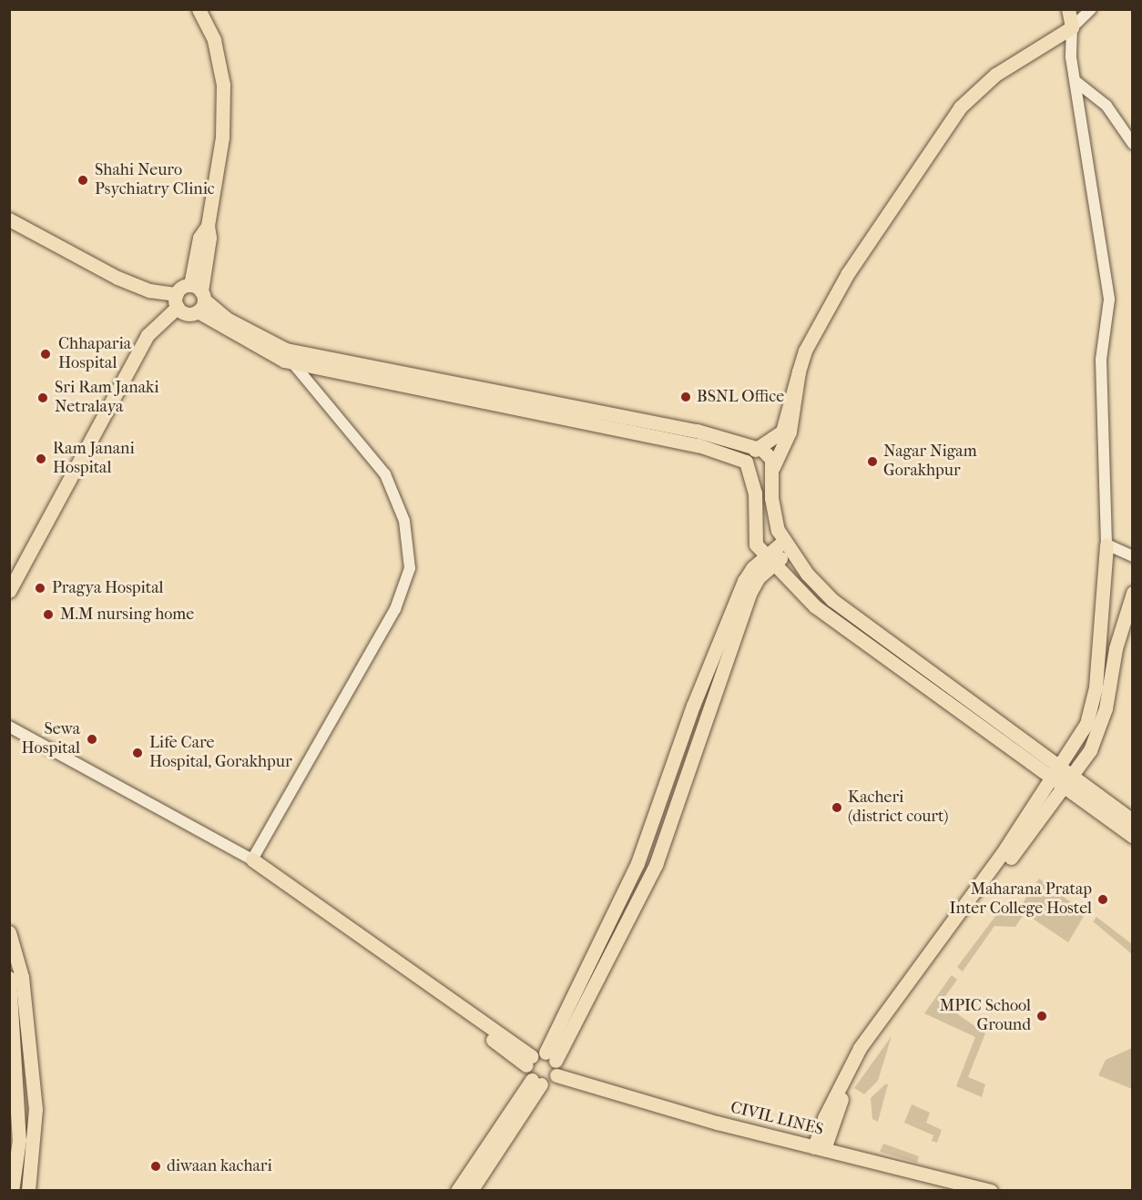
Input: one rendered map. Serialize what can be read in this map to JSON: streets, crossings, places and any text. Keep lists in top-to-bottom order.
{
  "streets": {
    "main road": ["CIVIL LINES"]
  },
  "places": [
    "Shahi Neuro Psychiatry Clinic",
    "Chhaparia Hospital",
    "BSNL Office",
    "Sri Ram Janaki Netralaya",
    "Ram Janani Hospital",
    "Nagar Nigam Gorakhpur",
    "Pragya Hospital",
    "M.M nursing home",
    "Sewa Hospital",
    "Life Care Hospital, Gorakhpur",
    "Kacheri (district court)",
    "Maharana Pratap Inter College Hostel",
    "MPIC School Ground",
    "diwaan kachari"
  ]
}
